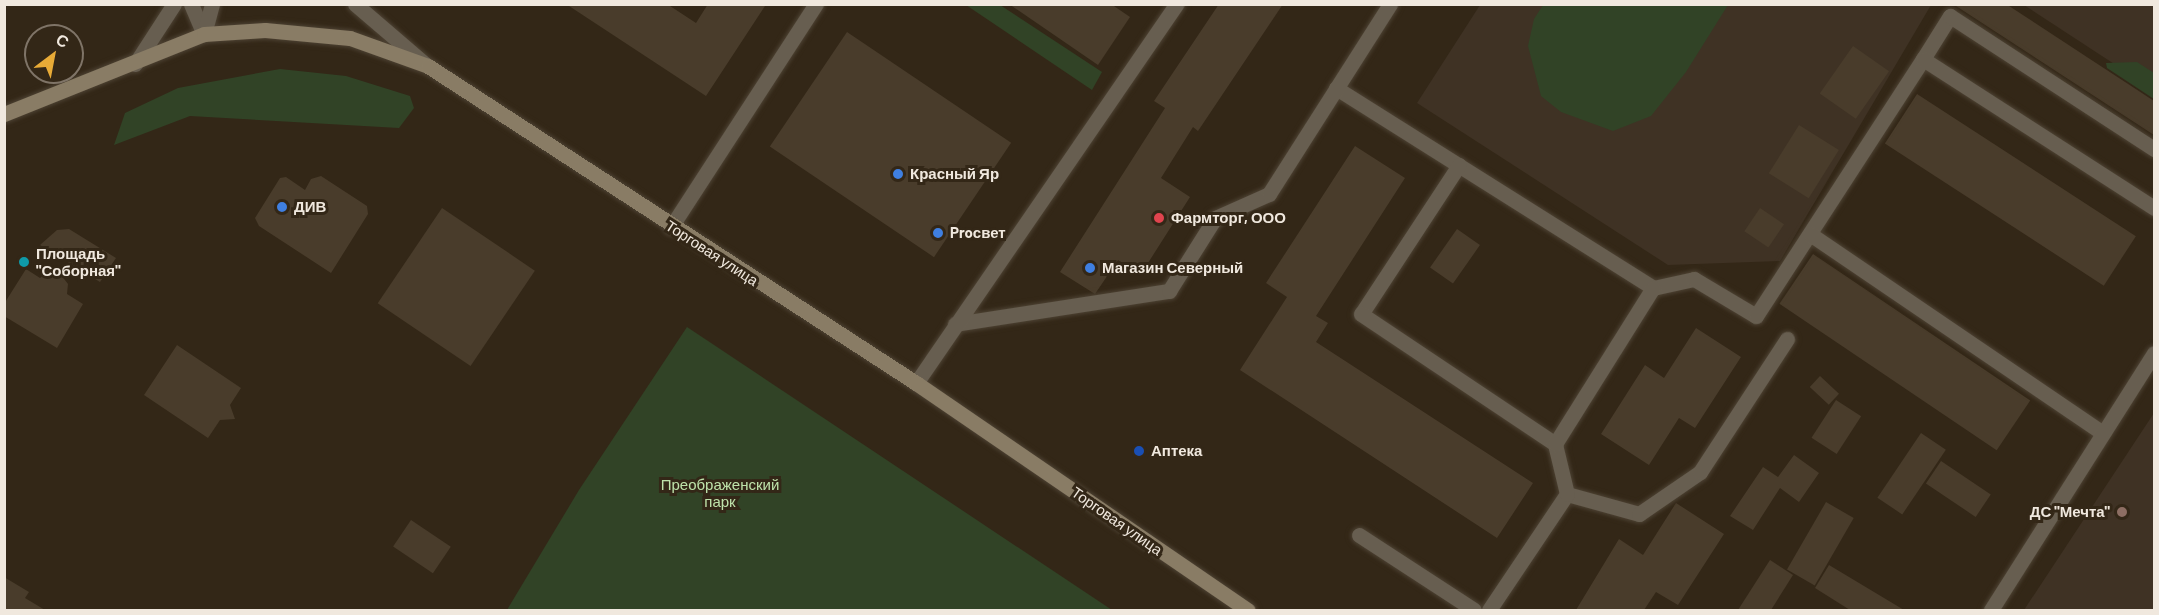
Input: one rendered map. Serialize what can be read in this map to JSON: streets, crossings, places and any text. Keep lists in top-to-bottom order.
{
  "streets": {
    "street": ["Торговая улица"]
  },
  "parks": ["Преображенский парк"],
  "places": [
    "Красный Яр",
    "ДИВ",
    "Фармторг, ООО",
    "Proсвет",
    "Площадь \"Соборная\"",
    "Магазин Северный",
    "Аптека",
    "ДС \"Мечта\""
  ],
  "north": "top right"
}
